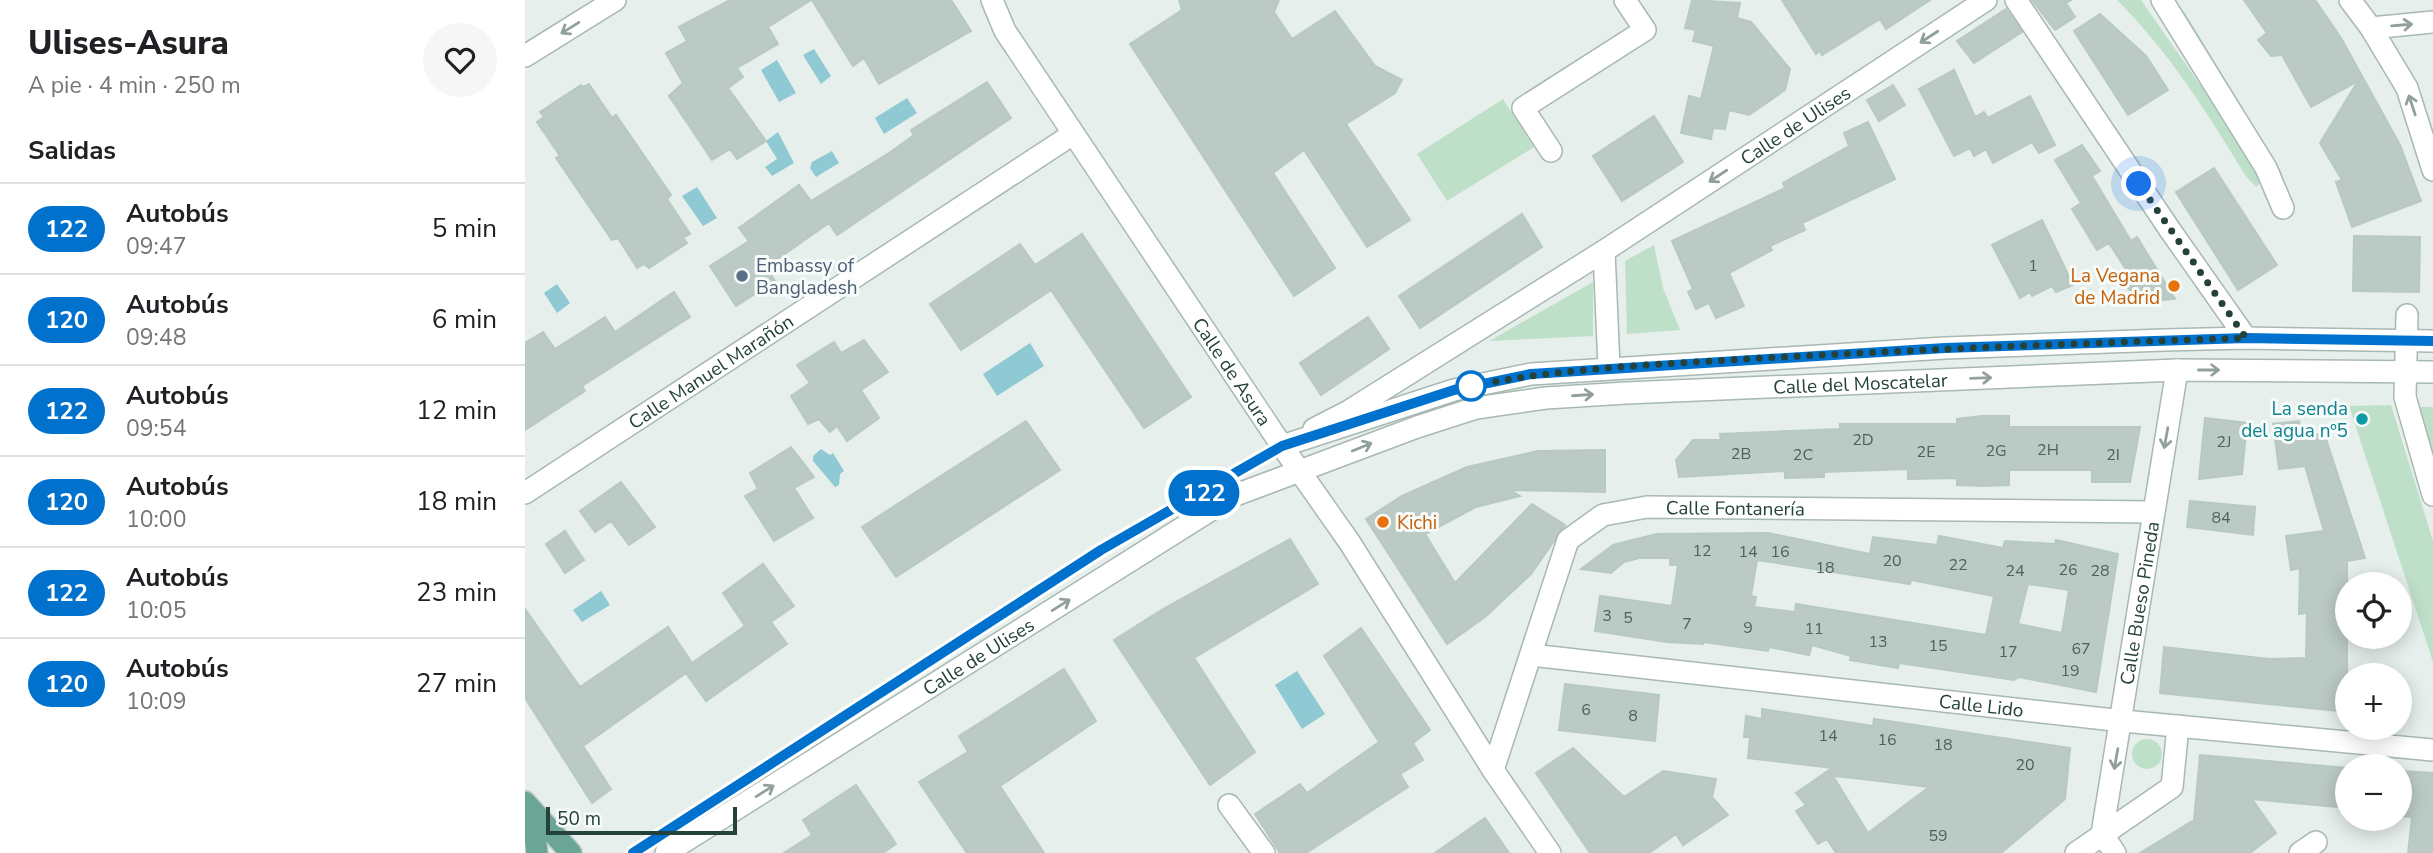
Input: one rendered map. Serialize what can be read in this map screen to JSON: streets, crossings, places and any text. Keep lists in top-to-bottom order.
{
  "streets": {
    "street": [
      "Calle de Ulises",
      "Calle Manuel Marañón",
      "Calle de Asura",
      "Calle del Moscatelar",
      "Calle Fontanería",
      "Calle Bueso Pineda",
      "Calle Lido"
    ]
  },
  "crossings": [
    ["Calle de Ulises", "Calle de Asura"],
    ["Calle de Ulises", "Calle del Moscatelar"],
    ["Calle Manuel Marañón", "Calle de Asura"],
    ["Calle de Asura", "Calle del Moscatelar"],
    ["Calle de Asura", "Calle Fontanería"],
    ["Calle del Moscatelar", "Calle Bueso Pineda"],
    ["Calle Fontanería", "Calle Bueso Pineda"],
    ["Calle Fontanería", "Calle Lido"],
    ["Calle Bueso Pineda", "Calle Lido"]
  ],
  "one_way": ["Calle Bueso Pineda"],
  "places": [
    "Embassy of Bangladesh",
    "La Vegana de Madrid",
    "La senda del agua nº5",
    "Kichi"
  ],
  "lines": ["bus line 122"],
  "house_numbers": [
    "1",
    "2D",
    "2J",
    "2H",
    "2G",
    "2E",
    "2B",
    "2C",
    "2I",
    "84",
    "12",
    "14",
    "16",
    "20",
    "22",
    "18",
    "26",
    "24",
    "28",
    "3",
    "5",
    "7",
    "9",
    "11",
    "13",
    "15",
    "67",
    "17",
    "19",
    "6",
    "8",
    "14",
    "16",
    "18",
    "20",
    "59"
  ],
  "scale_bar": "50 m",
  "page": {
    "heading": [
      ["Ulises-Asura", "A pie · 4 min · 250 m"],
      "Salidas"
    ],
    "on_map": "122",
    "list": [
      {
        "mark": "122",
        "name": "Autobús",
        "note": "09:47",
        "value": "5 min"
      },
      {
        "mark": "120",
        "name": "Autobús",
        "note": "09:48",
        "value": "6 min"
      },
      {
        "mark": "122",
        "name": "Autobús",
        "note": "09:54",
        "value": "12 min"
      },
      {
        "mark": "120",
        "name": "Autobús",
        "note": "10:00",
        "value": "18 min"
      },
      {
        "mark": "122",
        "name": "Autobús",
        "note": "10:05",
        "value": "23 min"
      },
      {
        "mark": "120",
        "name": "Autobús",
        "note": "10:09",
        "value": "27 min"
      }
    ],
    "map_buttons": ["+", "−"],
    "scale": "50 m"
  }
}
